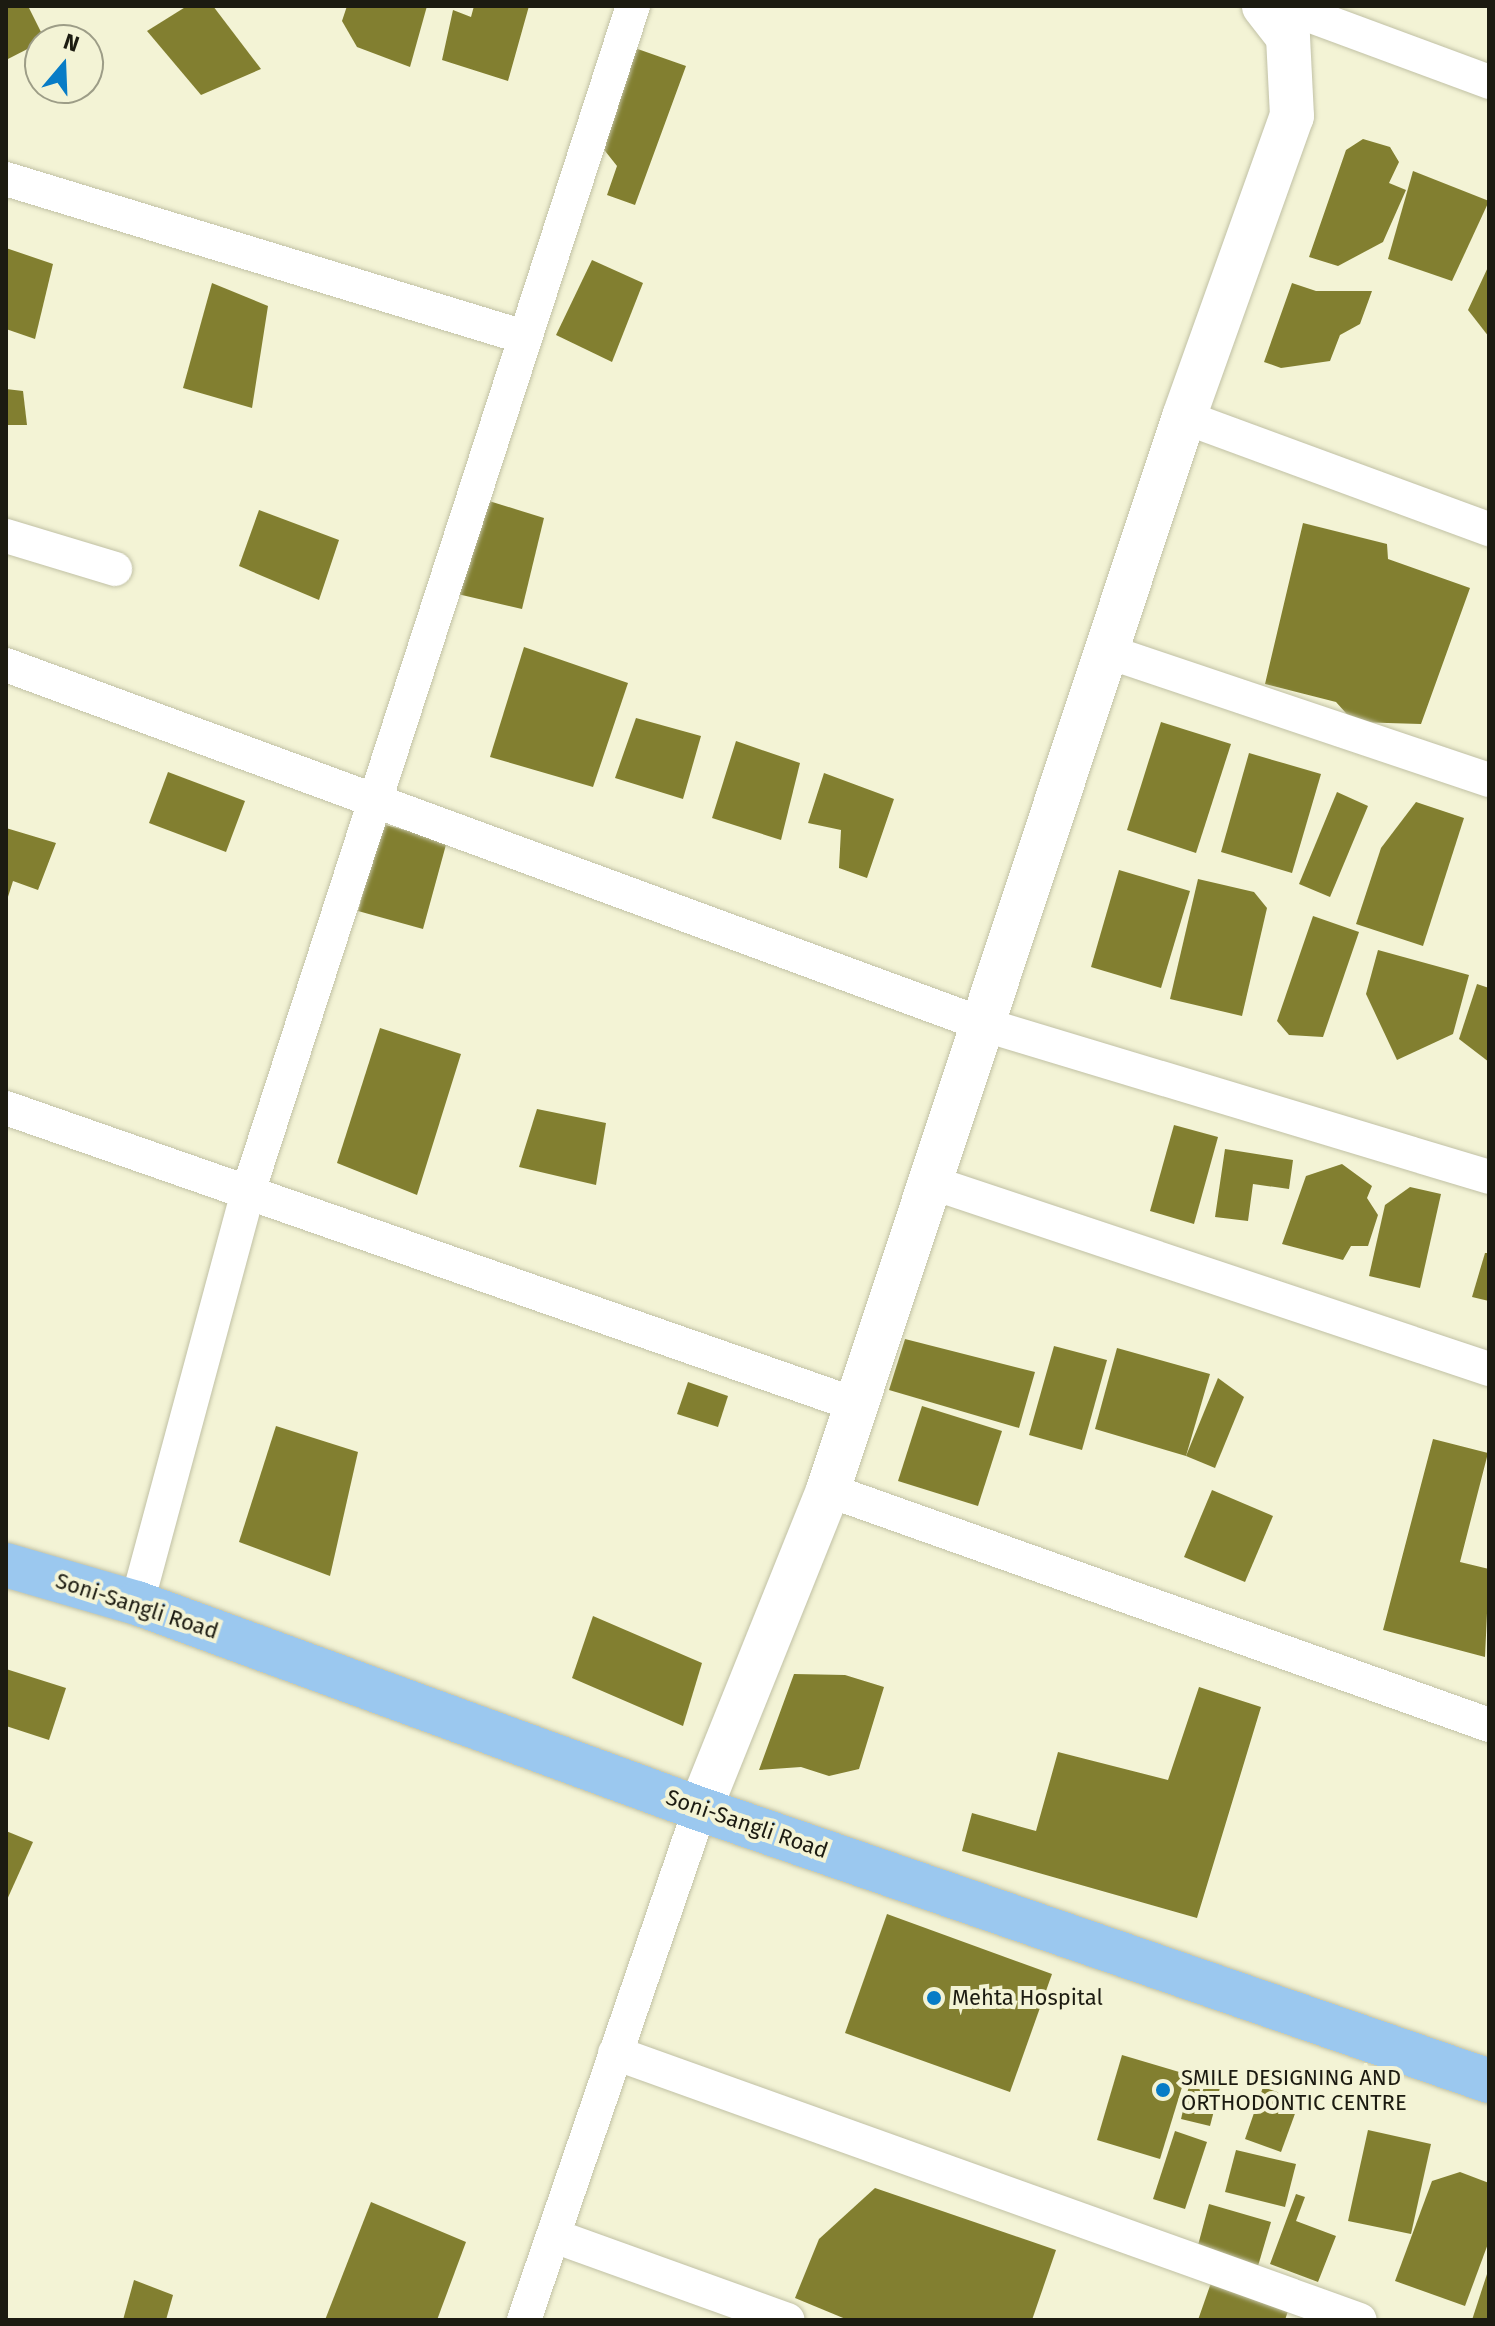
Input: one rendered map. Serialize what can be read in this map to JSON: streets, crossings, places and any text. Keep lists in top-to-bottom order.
{
  "streets": {
    "main road": ["Soni-Sangli Road"]
  },
  "places": ["Mehta Hospital", "SMILE DESIGNING AND ORTHODONTIC CENTRE"],
  "north": "top"
}
